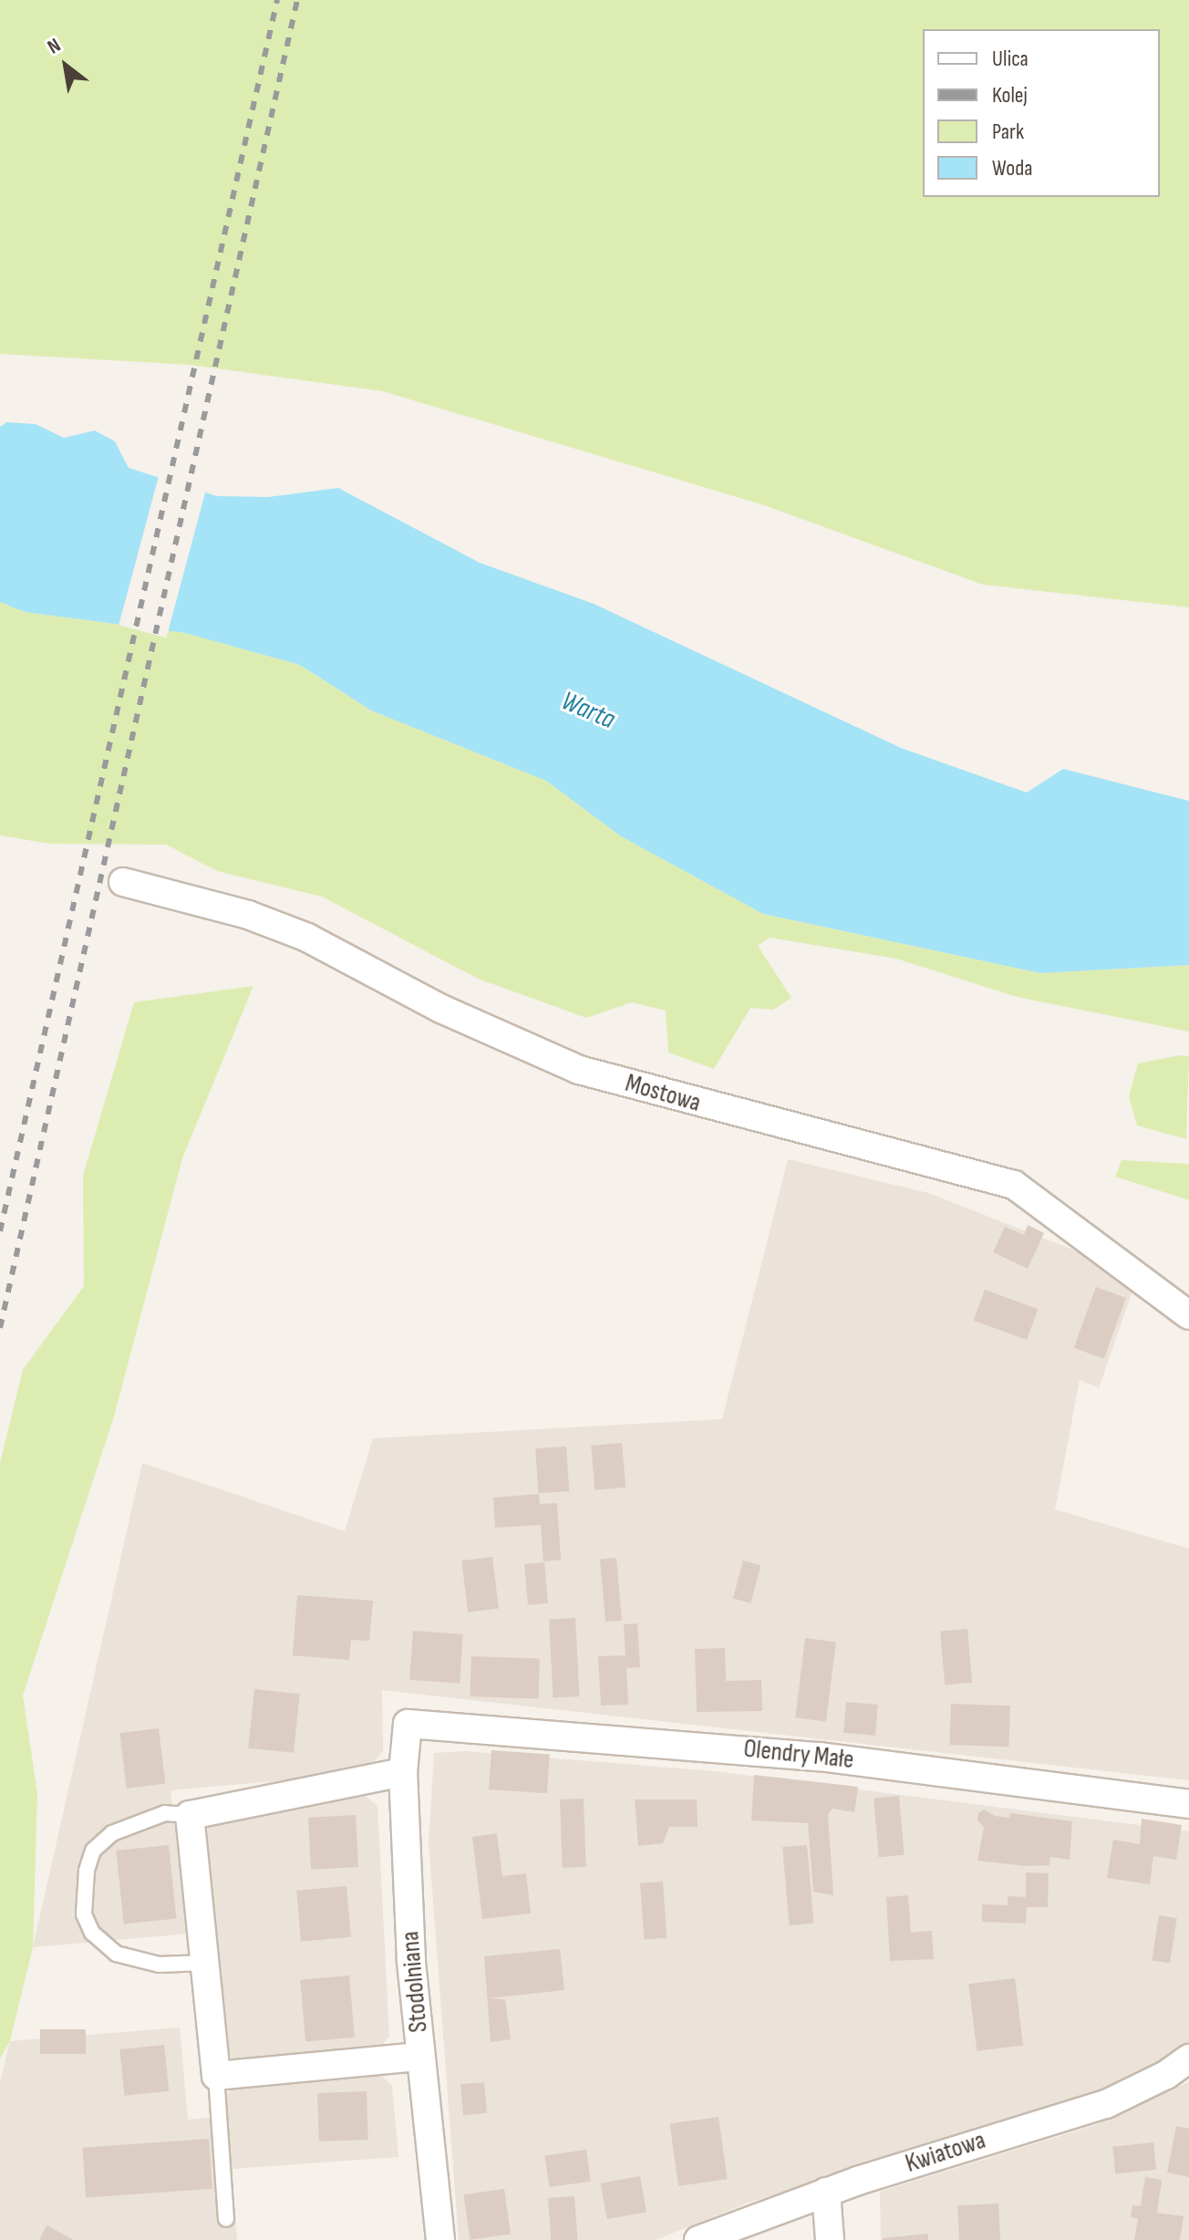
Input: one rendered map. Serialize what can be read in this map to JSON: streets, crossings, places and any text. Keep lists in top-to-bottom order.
{
  "streets": {
    "street": [
      "Mostowa",
      "Olendry Małe",
      "Stodolniana",
      "Kwiatowa"
    ]
  },
  "crossings": [
    ["Olendry Małe", "Stodolniana"]
  ],
  "water": ["Warta"],
  "legend": [
    "Ulica",
    "Kolej",
    "Park",
    "Woda"
  ],
  "north": "top left"
}
